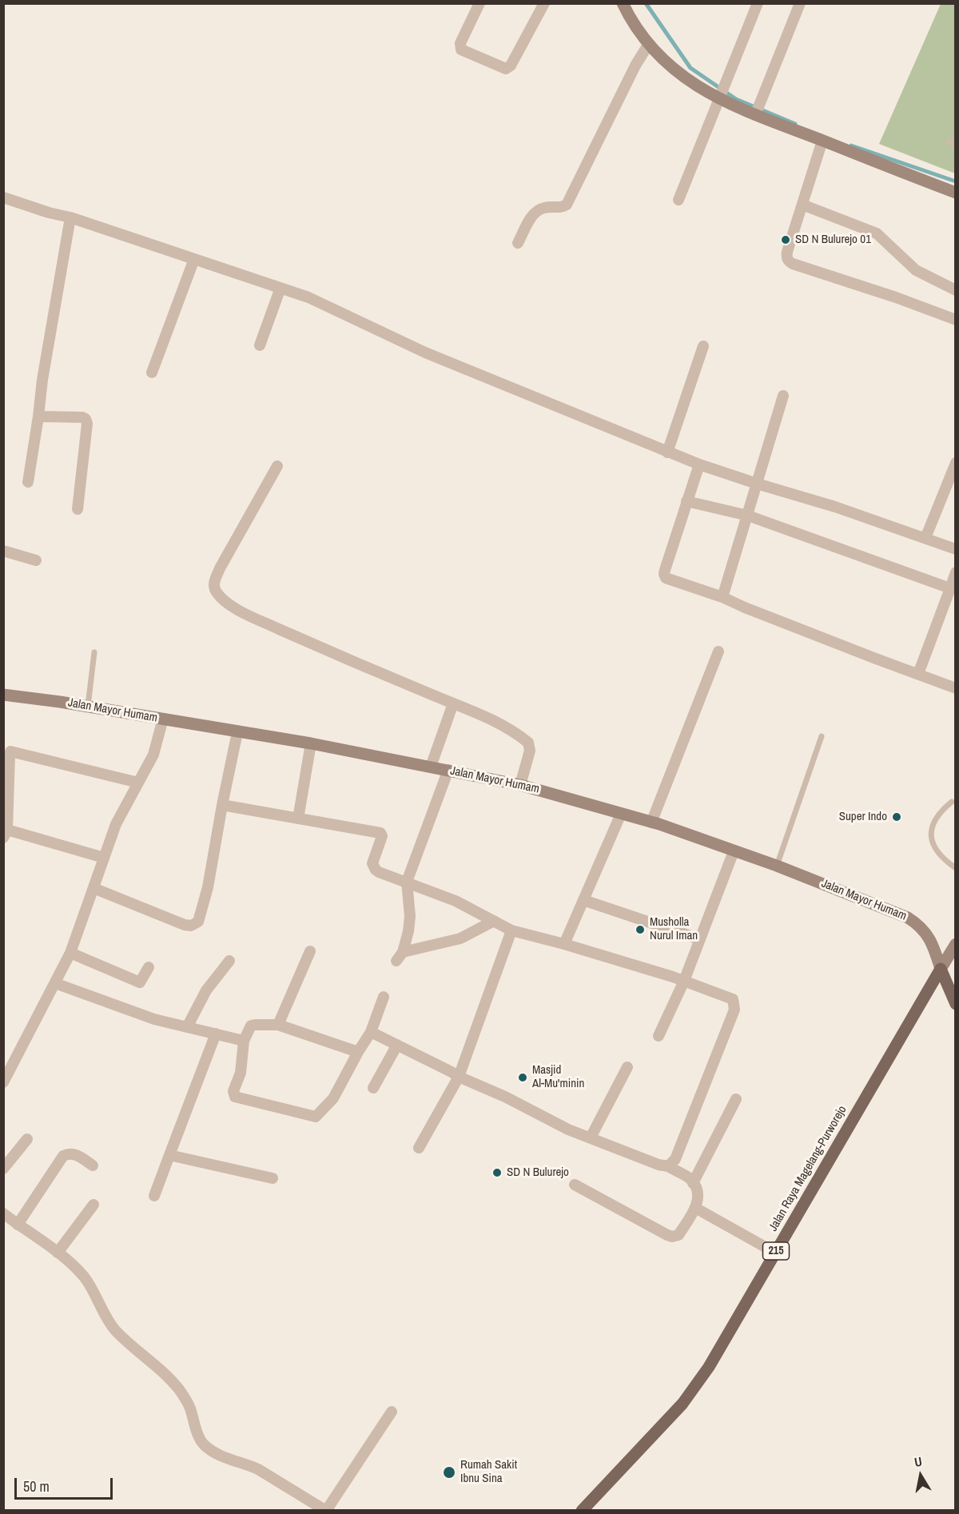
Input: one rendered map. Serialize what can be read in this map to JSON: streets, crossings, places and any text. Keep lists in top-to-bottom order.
{
  "streets": {
    "main road": ["Jalan Mayor Humam", "Jalan Raya Magelang-Purworejo", "215"]
  },
  "crossings": [
    ["Jalan Mayor Humam", "Jalan Raya Magelang-Purworejo"]
  ],
  "places": [
    "SD N Bulurejo 01",
    "Super Indo",
    "Musholla Nurul Iman",
    "Masjid Al-Mu'minin",
    "SD N Bulurejo",
    "Rumah Sakit Ibnu Sina"
  ],
  "scale_bar": "50 m",
  "north": "top"
}
